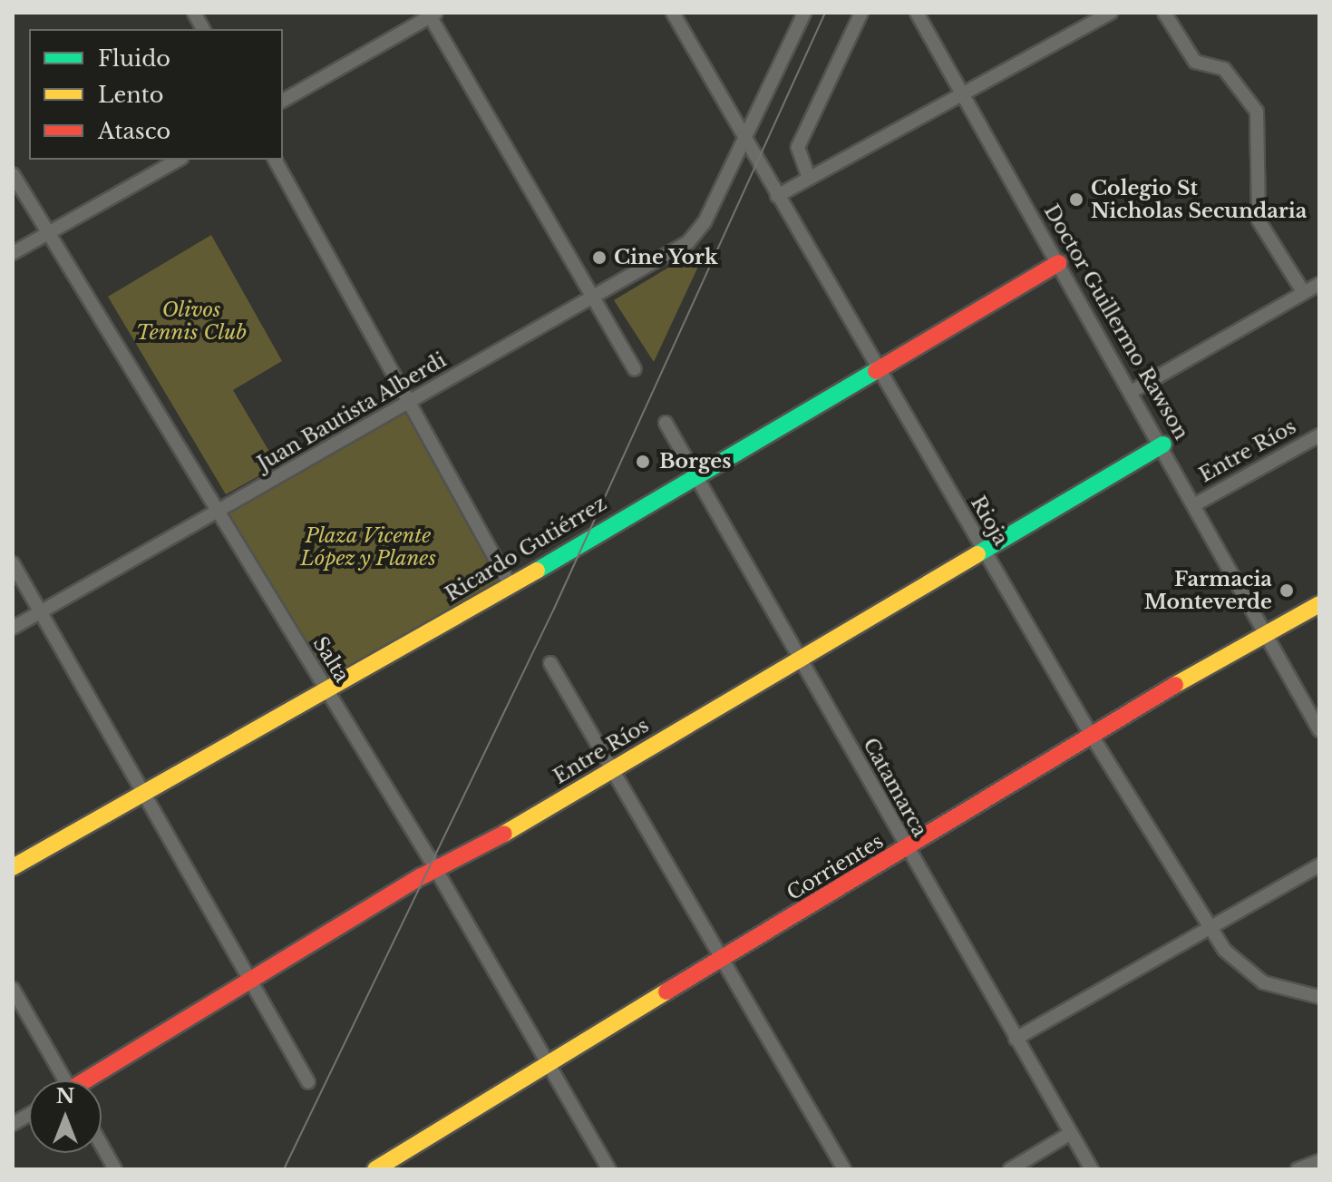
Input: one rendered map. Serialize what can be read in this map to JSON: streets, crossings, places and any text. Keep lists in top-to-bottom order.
{
  "streets": {
    "street": [
      "Doctor Guillermo Rawson",
      "Juan Bautista Alberdi",
      "Entre Ríos",
      "Rioja",
      "Ricardo Gutiérrez",
      "Salta",
      "Catamarca",
      "Corrientes"
    ]
  },
  "crossings": [
    ["Doctor Guillermo Rawson", "Entre Ríos"],
    ["Doctor Guillermo Rawson", "Ricardo Gutiérrez"],
    ["Doctor Guillermo Rawson", "Corrientes"],
    ["Juan Bautista Alberdi", "Rioja"],
    ["Juan Bautista Alberdi", "Salta"],
    ["Entre Ríos", "Rioja"],
    ["Entre Ríos", "Salta"],
    ["Entre Ríos", "Catamarca"],
    ["Rioja", "Ricardo Gutiérrez"],
    ["Rioja", "Corrientes"],
    ["Ricardo Gutiérrez", "Salta"],
    ["Ricardo Gutiérrez", "Catamarca"],
    ["Salta", "Corrientes"],
    ["Catamarca", "Corrientes"]
  ],
  "parks": ["Olivos Tennis Club", "Plaza Vicente López y Planes"],
  "places": [
    "Colegio St Nicholas Secundaria",
    "Cine York",
    "Borges",
    "Farmacia Monteverde"
  ],
  "legend": ["Fluido", "Lento", "Atasco"],
  "north": "top"
}
